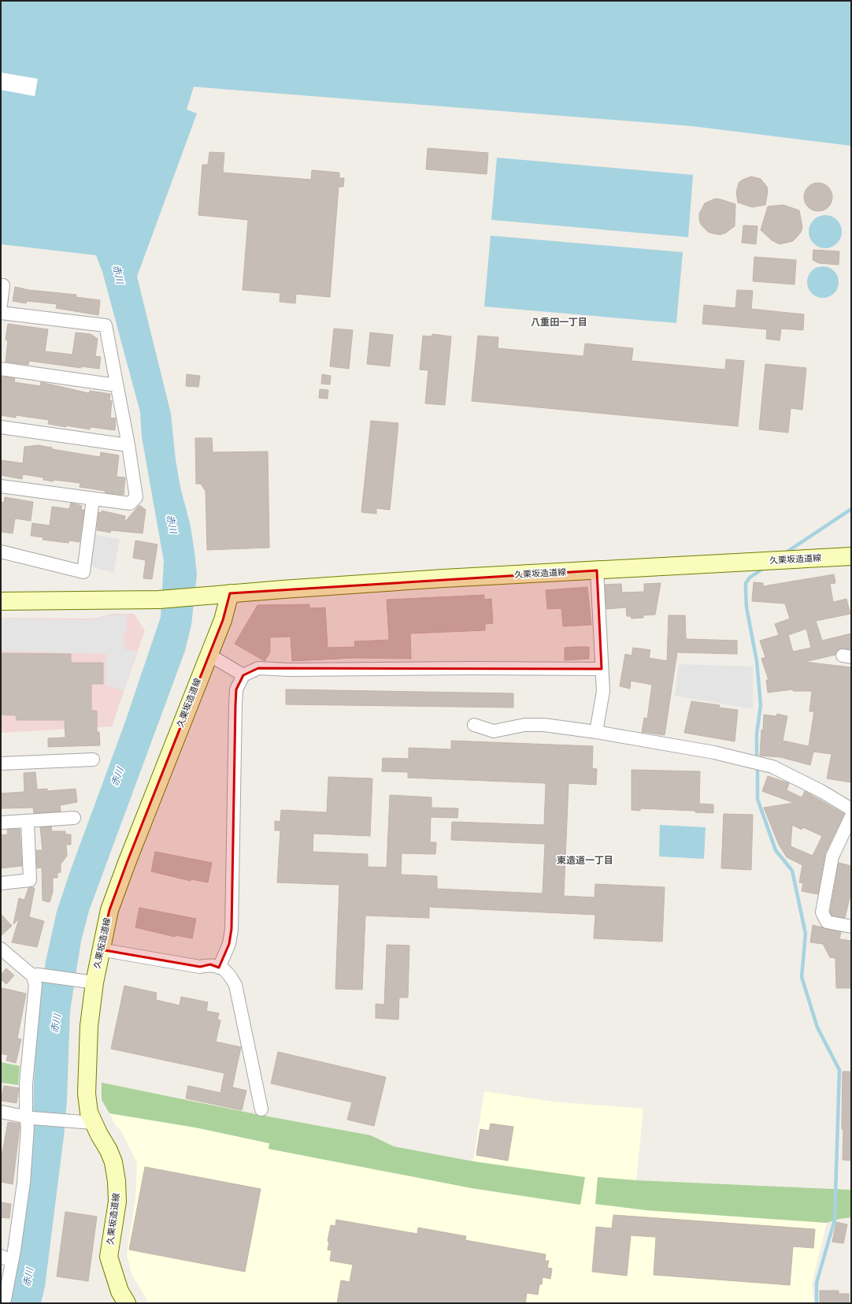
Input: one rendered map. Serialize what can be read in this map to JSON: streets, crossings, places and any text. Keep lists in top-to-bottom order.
{
  "streets": {
    "main road": ["久栗坂造道線"]
  },
  "districts": ["八重田一丁目", "東造道一丁目"],
  "water": ["赤川"]
}
